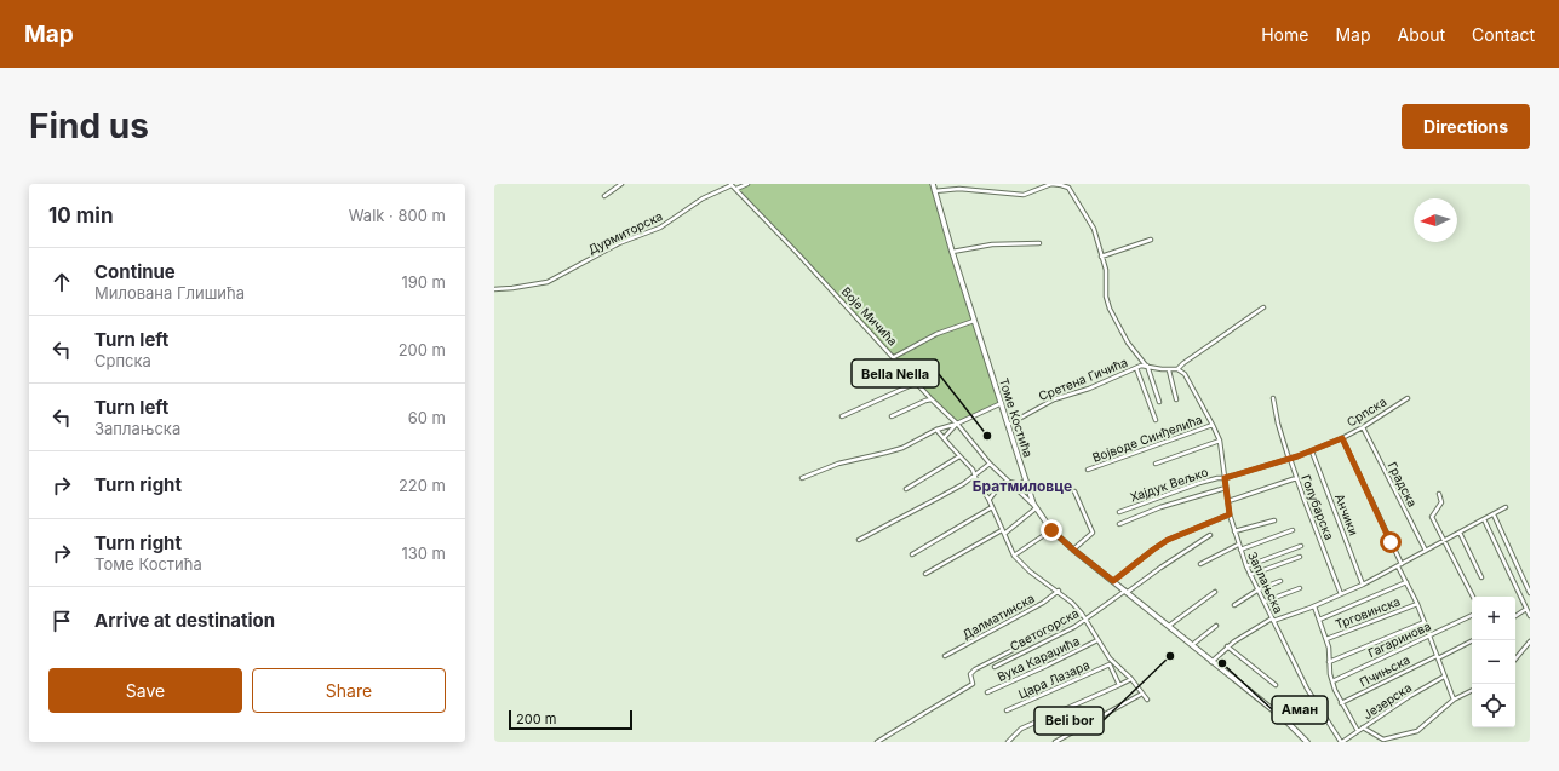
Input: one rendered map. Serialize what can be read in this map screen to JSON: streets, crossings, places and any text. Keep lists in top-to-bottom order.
{
  "streets": {
    "street": [
      "Дурмиторска",
      "Воје Мичића",
      "Сретена Гичића",
      "Српска",
      "Томе Костића",
      "Војводе Синђелића",
      "Хајдук Вељко",
      "Градска",
      "Голубарска",
      "Анчики",
      "Заплањска",
      "Трговинска",
      "Далматинска",
      "Светогорска",
      "Гагаринова",
      "Вука Караџића",
      "Пчињска",
      "Цара Лазара",
      "Језерска"
    ]
  },
  "crossings": [
    ["Дурмиторска", "Воје Мичића"],
    ["Воје Мичића", "Томе Костића"],
    ["Сретена Гичића", "Томе Костића"],
    ["Сретена Гичића", "Заплањска"],
    ["Српска", "Хајдук Вељко"],
    ["Српска", "Градска"],
    ["Српска", "Голубарска"],
    ["Српска", "Анчики"],
    ["Српска", "Заплањска"],
    ["Томе Костића", "Светогорска"],
    ["Војводе Синђелића", "Заплањска"],
    ["Хајдук Вељко", "Заплањска"],
    ["Заплањска", "Језерска"]
  ],
  "districts": ["Братмиловце"],
  "places": ["Bella Nella", "Beli bor", "Аман"],
  "scale_bar": "200 m",
  "north": "left",
  "page": {
    "header": "Map",
    "nav": [
      "Home",
      "Map",
      "About",
      "Contact"
    ],
    "buttons": [
      "Directions",
      ["Save", "Share"]
    ],
    "title": "Find us",
    "heading": ["10 min", "Walk · 800 m"],
    "list": [
      ["Continue", "Милована Глишића", "190 m"],
      ["Turn left", "Српска", "200 m"],
      ["Turn left", "Заплањска", "60 m"],
      ["Turn right", "220 m"],
      ["Turn right", "Томе Костића", "130 m"],
      "Arrive at destination"
    ],
    "map_buttons": ["+", "−"],
    "scale": "200 m"
  }
}
